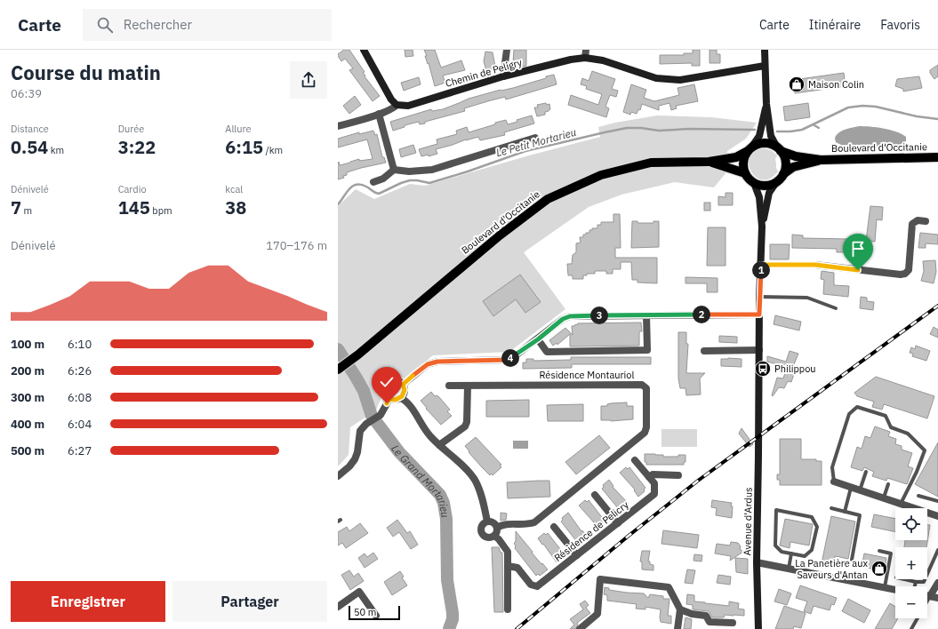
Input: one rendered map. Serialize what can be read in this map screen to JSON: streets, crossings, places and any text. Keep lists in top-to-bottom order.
{
  "streets": {
    "main road": ["Chemin de Peligry", "Boulevard d'Occitanie", "Avenue d'Ardus"],
    "street": ["Résidence Montauriol", "Résidence de Pelicry"]
  },
  "water": ["Le Petit Mortarieu", "Le Grand Mortarieu"],
  "places": {
    "shop": ["Maison Colin", "La Panetière aux Saveurs d'Antan"],
    "bus stop": ["Philippou"]
  },
  "scale_bar": "50 m",
  "page": {
    "header": "Carte",
    "search": "Rechercher",
    "nav": ["Carte", "Itinéraire", "Favoris"],
    "heading": ["Course du matin", "06:39"],
    "stats": [
      ["Distance", "0.54 km"],
      ["Durée", "3:22"],
      ["Allure", "6:15 /km"],
      ["Dénivelé", "7 m"],
      ["Cardio", "145 bpm"],
      ["kcal", "38"]
    ],
    "chart": ["Dénivelé", "170–176 m"],
    "pins": [
      "1",
      "2",
      "3",
      "4"
    ],
    "list": [
      {
        "name": "100 m",
        "note": "6:10"
      },
      {
        "name": "200 m",
        "note": "6:26"
      },
      {
        "name": "300 m",
        "note": "6:08"
      },
      {
        "name": "400 m",
        "note": "6:04"
      },
      {
        "name": "500 m",
        "note": "6:27"
      }
    ],
    "map_buttons": ["+", "−"],
    "buttons": ["Enregistrer", "Partager"],
    "scale": "50 m"
  }
}
